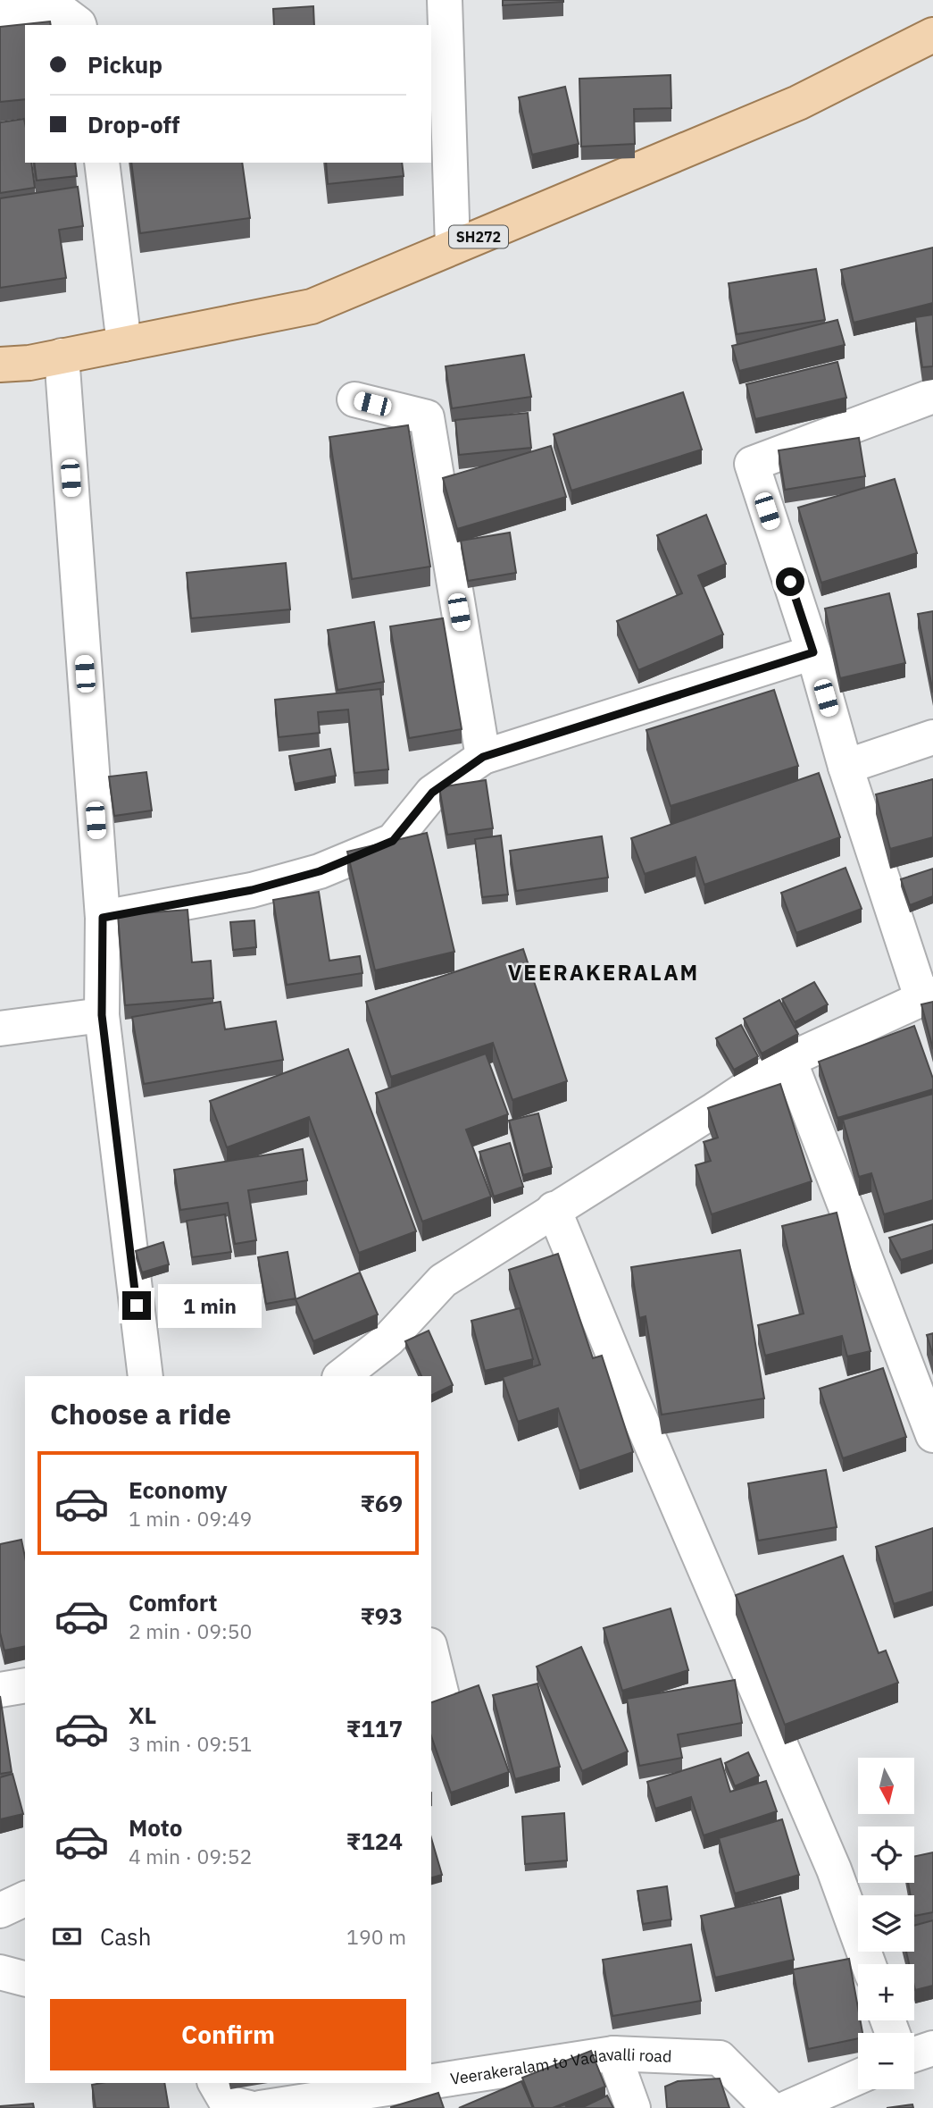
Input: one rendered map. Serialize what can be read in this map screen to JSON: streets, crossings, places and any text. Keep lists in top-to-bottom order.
{
  "streets": {
    "main road": ["SH272"],
    "street": ["Veerakeralam to Vadavalli road"]
  },
  "districts": ["VEERAKERALAM"],
  "north": "bottom",
  "page": {
    "banner": ["Pickup", "Drop-off"],
    "bubble": "1 min",
    "heading": "Choose a ride",
    "list": [
      {
        "name": "Economy",
        "note": "1 min · 09:49",
        "value": "₹69"
      },
      {
        "name": "Comfort",
        "note": "2 min · 09:50",
        "value": "₹93"
      },
      {
        "name": "XL",
        "note": "3 min · 09:51",
        "value": "₹117"
      },
      {
        "name": "Moto",
        "note": "4 min · 09:52",
        "value": "₹124"
      }
    ],
    "map_buttons": ["+", "−"],
    "pay": ["Cash", "190 m"],
    "buttons": "Confirm"
  }
}
